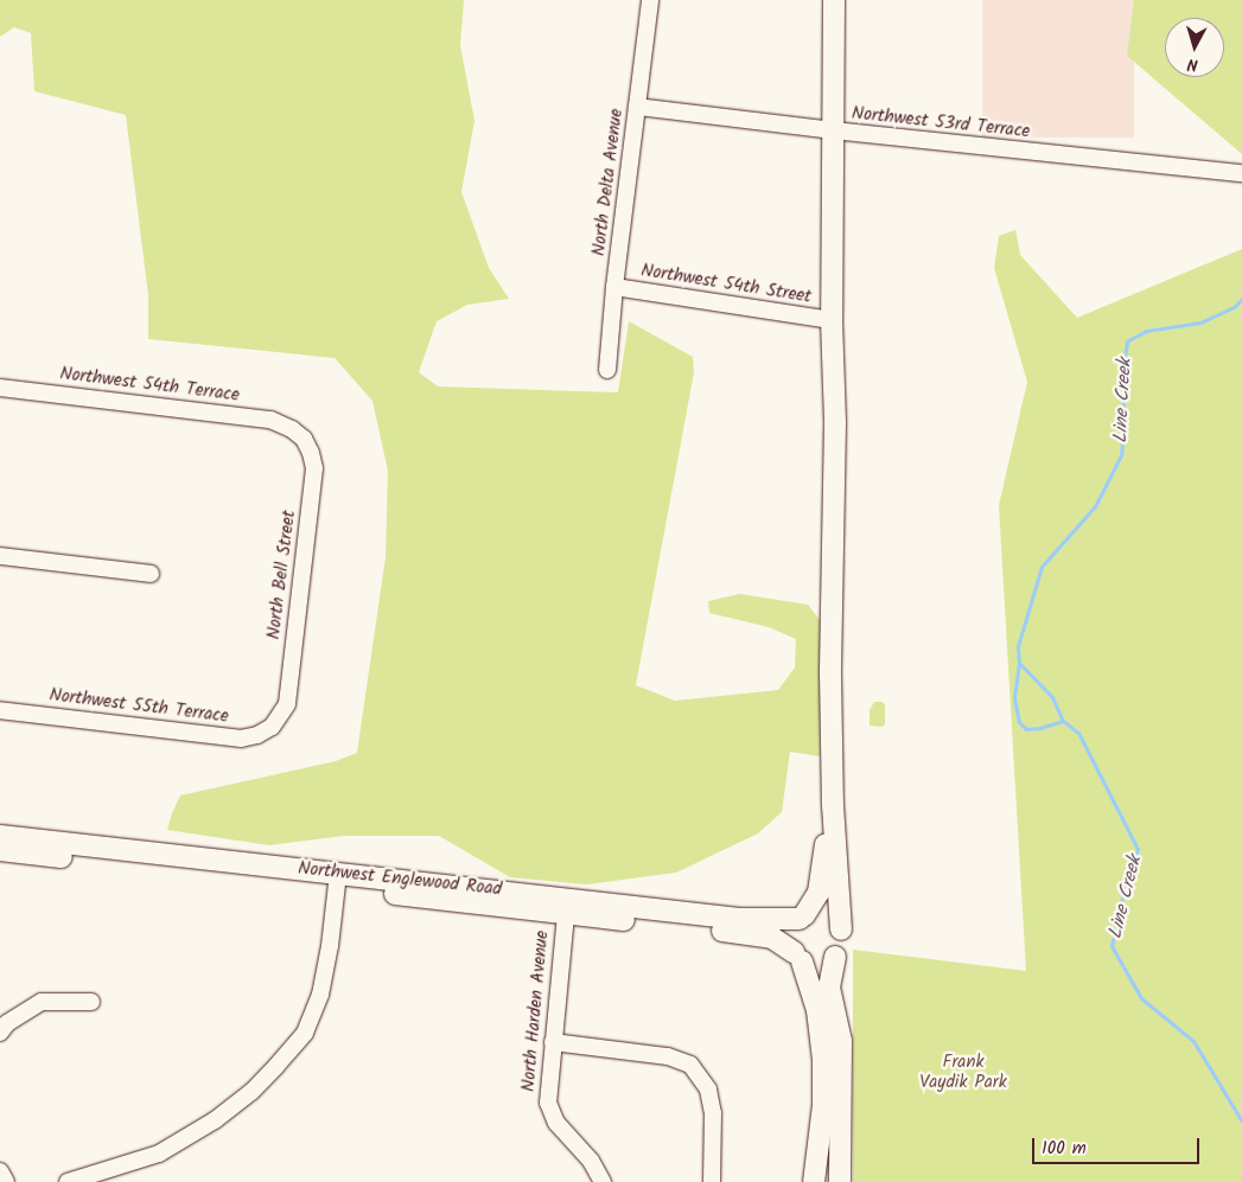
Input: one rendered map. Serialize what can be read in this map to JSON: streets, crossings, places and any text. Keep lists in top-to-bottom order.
{
  "streets": {
    "main road": ["Northwest Englewood Road"],
    "street": [
      "Northwest 53rd Terrace",
      "North Delta Avenue",
      "Northwest 54th Street",
      "Northwest 54th Terrace",
      "North Bell Street",
      "Northwest 55th Terrace",
      "North Harden Avenue"
    ]
  },
  "crossings": [
    ["Northwest 53rd Terrace", "North Delta Avenue"],
    ["North Delta Avenue", "Northwest 54th Street"],
    ["Northwest 54th Terrace", "North Bell Street"],
    ["North Bell Street", "Northwest 55th Terrace"],
    ["Northwest Englewood Road", "North Harden Avenue"]
  ],
  "water": ["Line Creek"],
  "parks": ["Frank Vaydik Park"],
  "scale_bar": "100 m",
  "north": "bottom"
}
